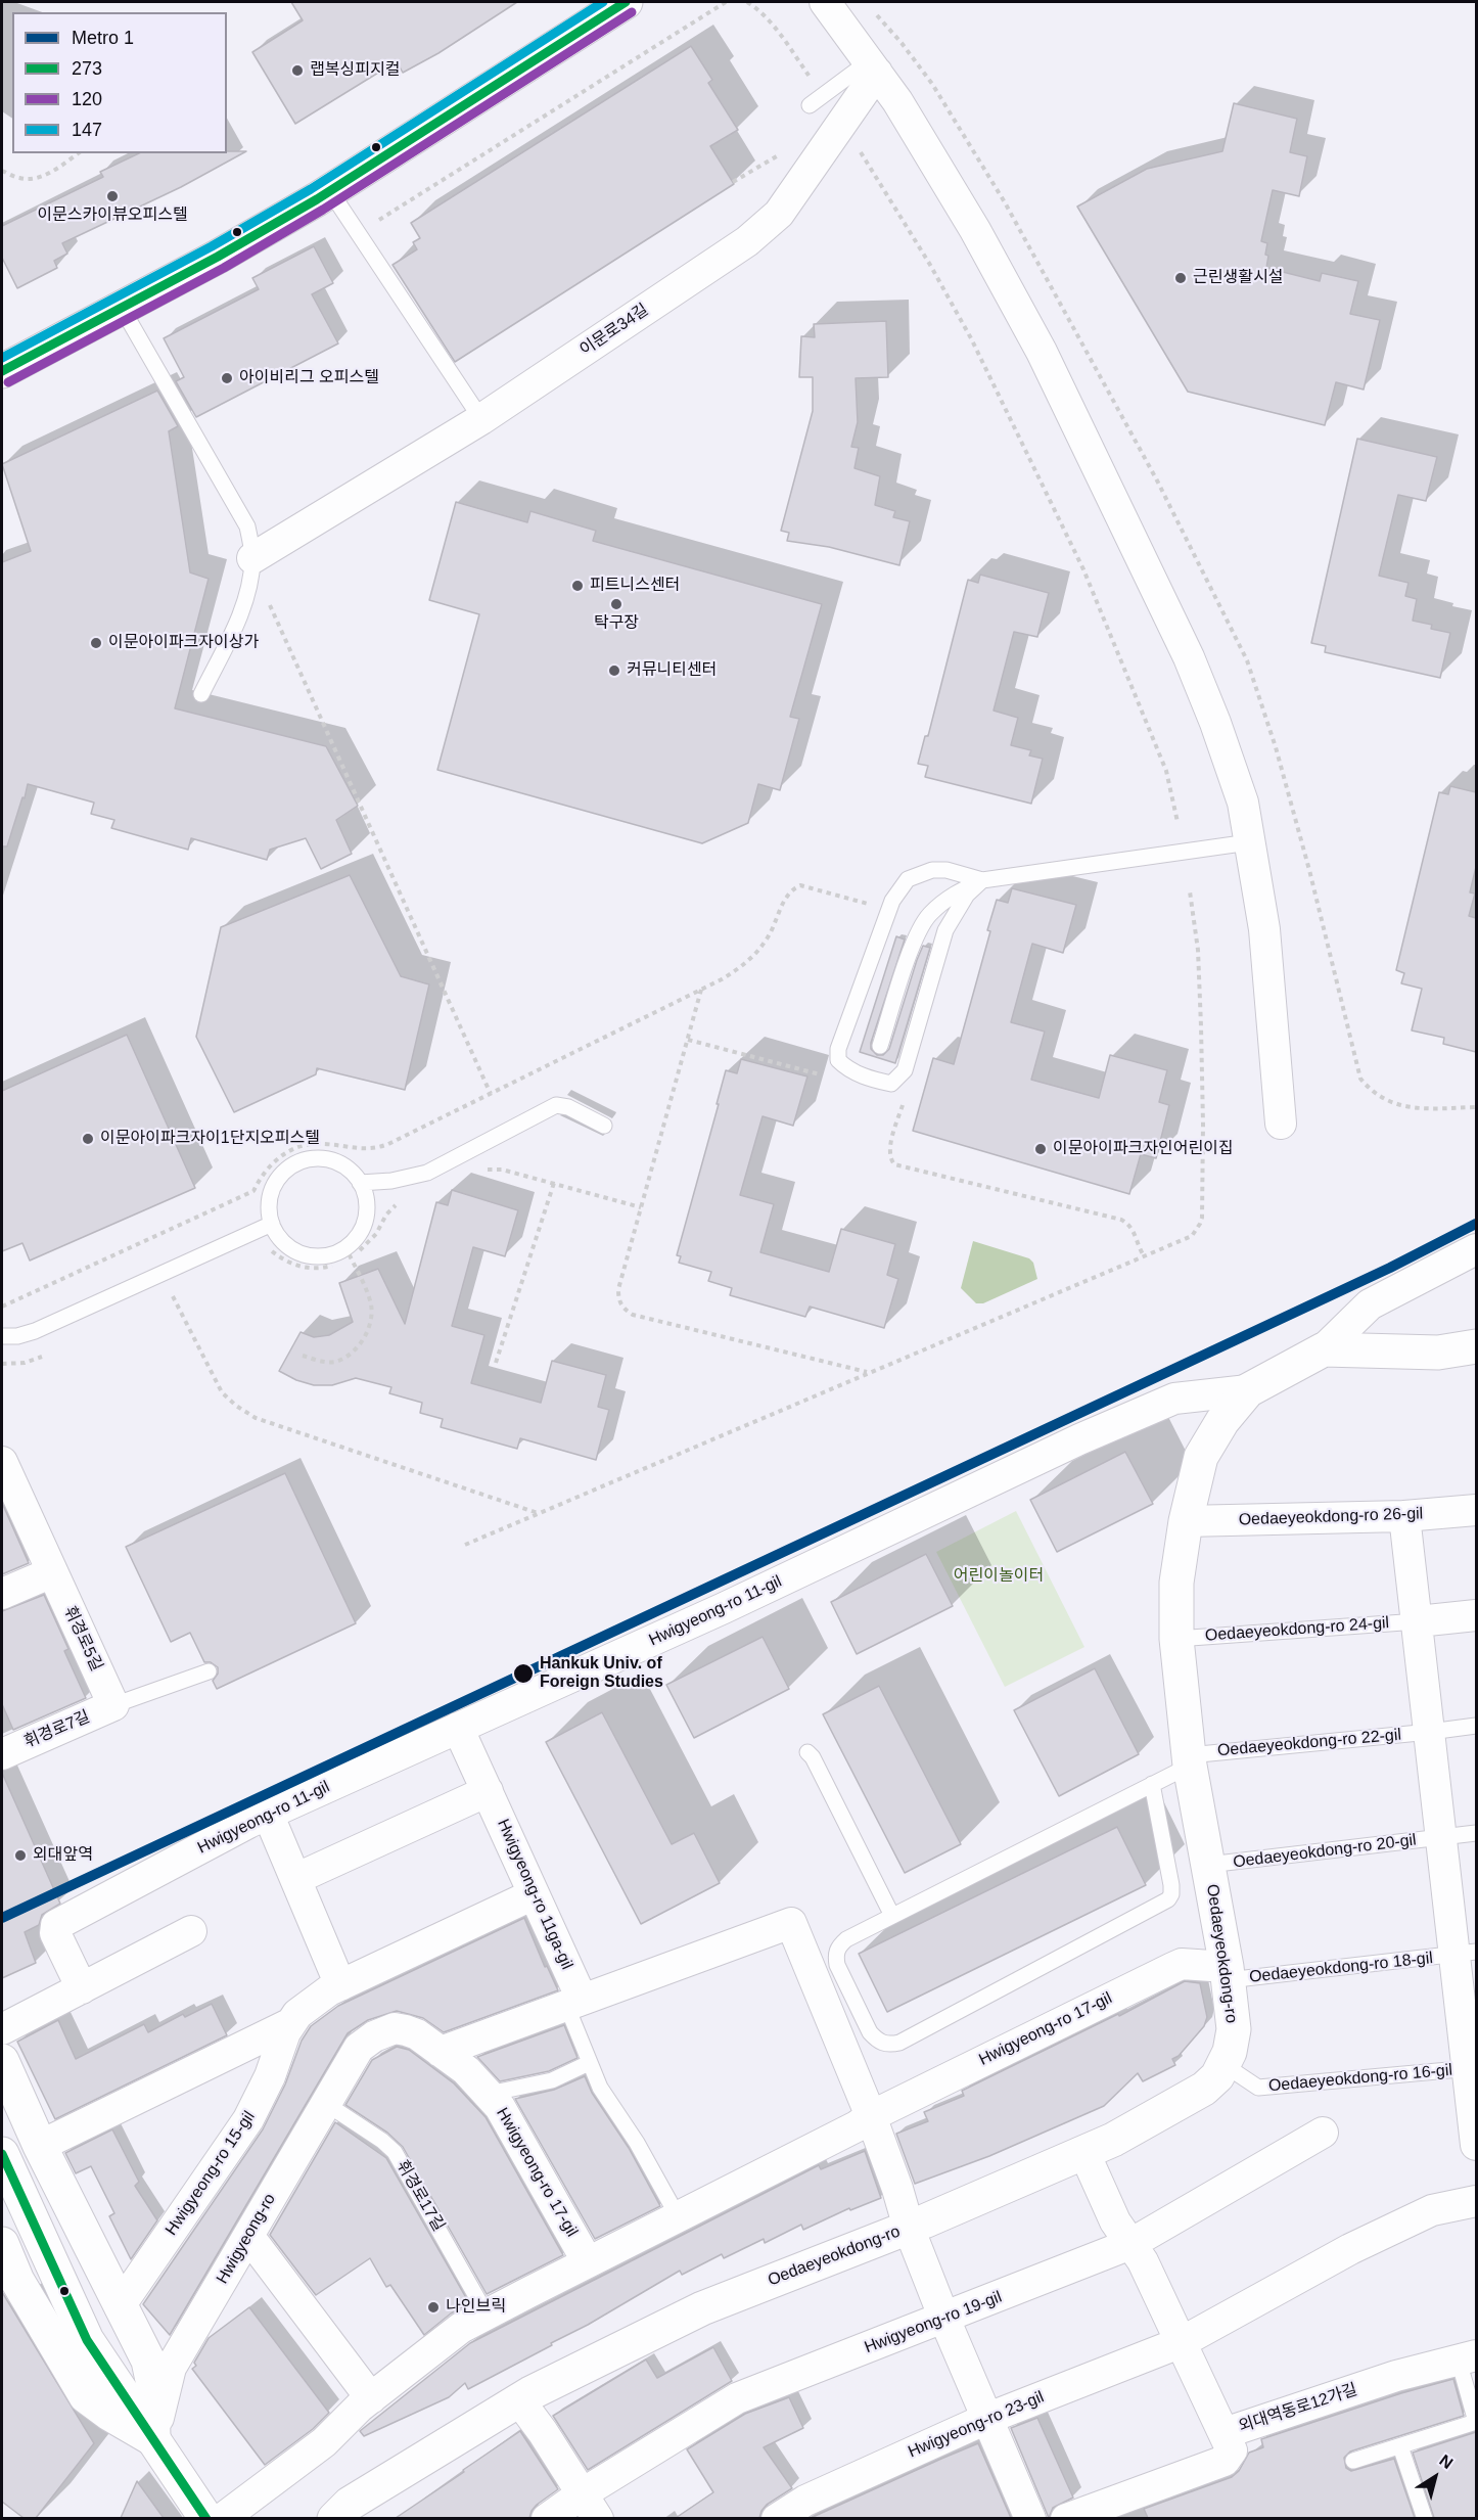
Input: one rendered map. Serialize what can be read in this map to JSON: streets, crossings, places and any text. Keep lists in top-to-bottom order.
{
  "streets": {
    "street": [
      "이문로34길",
      "Oedaeyeokdong-ro 26-gil",
      "Hwigyeong-ro 11-gil",
      "Oedaeyeokdong-ro 24-gil",
      "휘경로5길",
      "휘경로7길",
      "Oedaeyeokdong-ro 20-gil",
      "Hwigyeong-ro 11ga-gil",
      "Oedaeyeokdong-ro",
      "Oedaeyeokdong-ro 18-gil",
      "Hwigyeong-ro 17-gil",
      "Oedaeyeokdong-ro 16-gil",
      "Hwigyeong-ro 15-gil",
      "Hwigyeong-ro",
      "Hwigyeong-ro 19-gil",
      "외대역동로12가길",
      "Hwigyeong-ro 23-gil"
    ],
    "lane": ["Oedaeyeokdong-ro 22-gil", "휘경로17길"]
  },
  "crossings": [
    ["Oedaeyeokdong-ro 26-gil", "Oedaeyeokdong-ro"],
    ["Hwigyeong-ro 11-gil", "Hwigyeong-ro 11ga-gil"],
    ["Hwigyeong-ro 11-gil", "Oedaeyeokdong-ro"],
    ["Oedaeyeokdong-ro 24-gil", "Oedaeyeokdong-ro"],
    ["휘경로5길", "휘경로7길"],
    ["Oedaeyeokdong-ro 22-gil", "Oedaeyeokdong-ro 20-gil"],
    ["Oedaeyeokdong-ro 22-gil", "Oedaeyeokdong-ro"],
    ["Oedaeyeokdong-ro 20-gil", "Oedaeyeokdong-ro"],
    ["Oedaeyeokdong-ro 20-gil", "Oedaeyeokdong-ro 18-gil"],
    ["Hwigyeong-ro 11ga-gil", "Hwigyeong-ro 17-gil"],
    ["Hwigyeong-ro 11ga-gil", "Hwigyeong-ro 15-gil"],
    ["Oedaeyeokdong-ro", "Oedaeyeokdong-ro 18-gil"],
    ["Oedaeyeokdong-ro", "Hwigyeong-ro 17-gil"],
    ["Oedaeyeokdong-ro", "Oedaeyeokdong-ro 16-gil"],
    ["Oedaeyeokdong-ro 18-gil", "Hwigyeong-ro 17-gil"],
    ["Oedaeyeokdong-ro 18-gil", "Oedaeyeokdong-ro 16-gil"],
    ["Hwigyeong-ro 17-gil", "휘경로17길"],
    ["Hwigyeong-ro 17-gil", "Hwigyeong-ro"],
    ["휘경로17길", "Hwigyeong-ro"]
  ],
  "parks": ["어린이놀이터"],
  "places": [
    "랩복싱피지컬",
    "이문스카이뷰오피스텔",
    "근린생활시설",
    "아이비리그 오피스텔",
    "피트니스센터",
    "탁구장",
    "이문아이파크자이상가",
    "커뮤니티센터",
    "이문아이파크자이1단지오피스텔",
    "이문아이파크자인어린이집",
    "Hankuk Univ. of Foreign Studies",
    "외대앞역",
    "나인브릭"
  ],
  "lines": [
    "transit line 273",
    "transit line 147",
    "transit line 120",
    "metro line 1"
  ],
  "legend": [
    "Metro 1",
    "273",
    "120",
    "147"
  ],
  "north": "top right"
}
